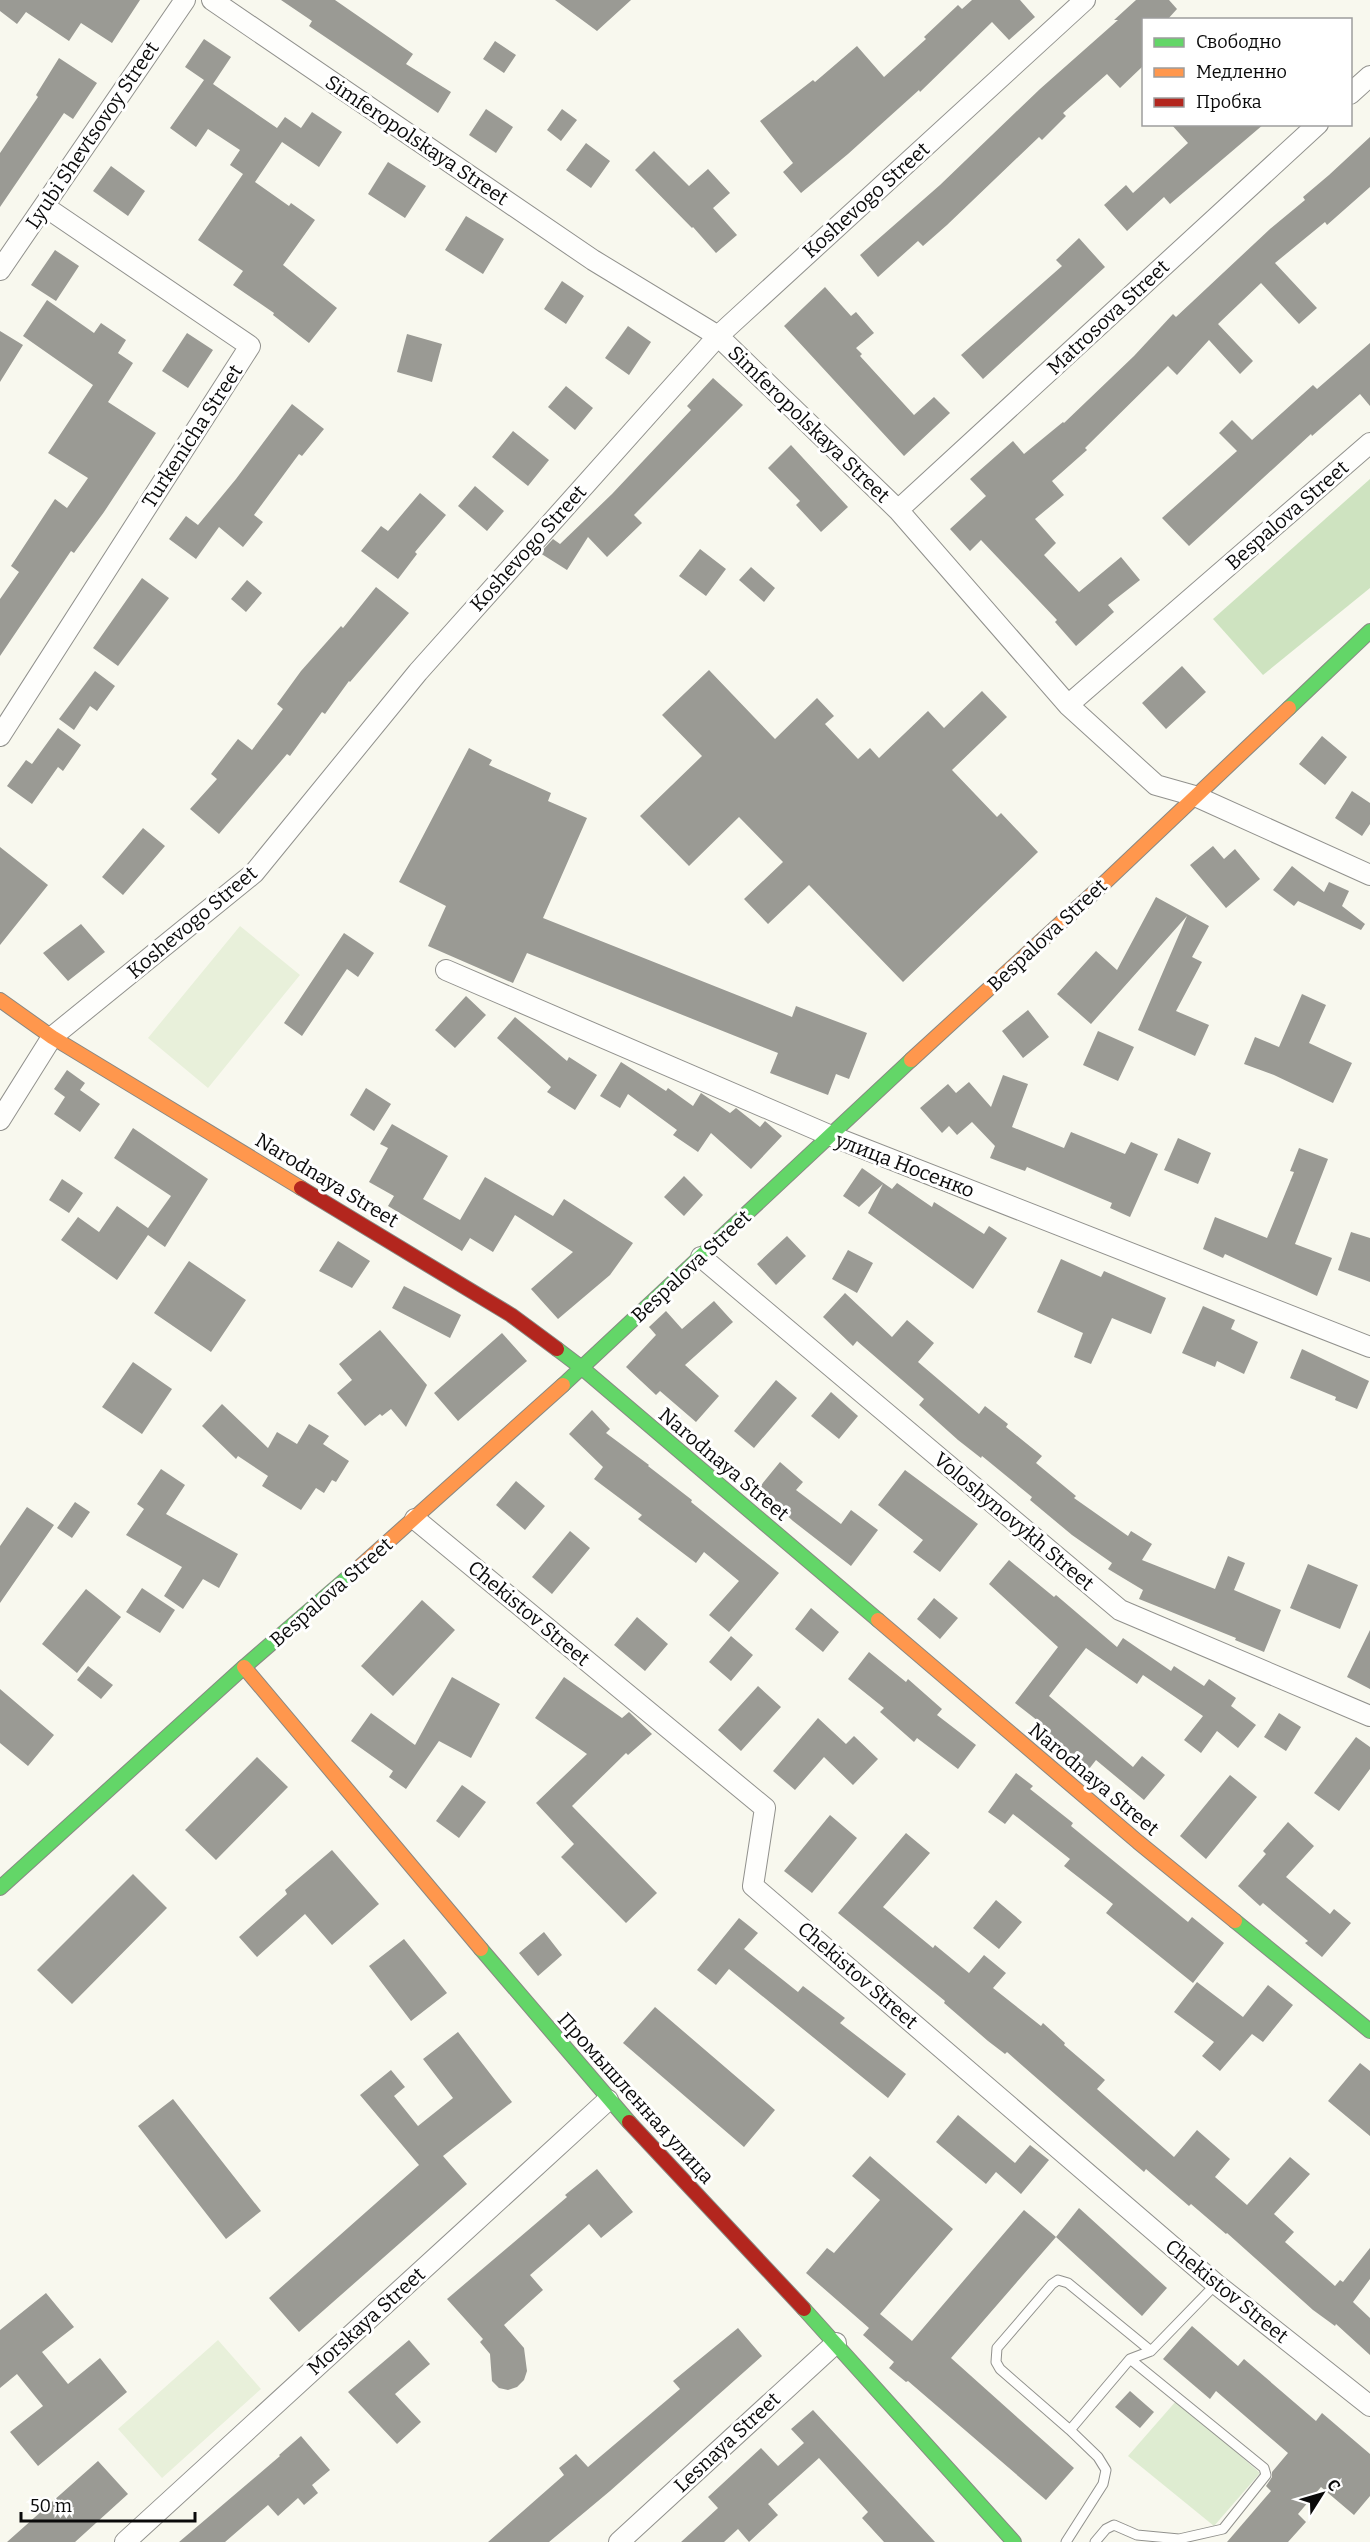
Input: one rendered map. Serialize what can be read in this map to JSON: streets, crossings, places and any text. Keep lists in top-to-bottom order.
{
  "streets": {
    "street": [
      "Lyubi Shevtsovoy Street",
      "Simferopolskaya Street",
      "Koshevogo Street",
      "Matrosova Street",
      "Turkenicha Street",
      "Bespalova Street",
      "улица Носенко",
      "Narodnaya Street",
      "Voloshynovykh Street",
      "Chekistov Street",
      "Промышленная улица",
      "Morskaya Street",
      "Lesnaya Street"
    ]
  },
  "crossings": [
    ["Lyubi Shevtsovoy Street", "Turkenicha Street"],
    ["Simferopolskaya Street", "Koshevogo Street"],
    ["Simferopolskaya Street", "Matrosova Street"],
    ["Simferopolskaya Street", "Bespalova Street"],
    ["Koshevogo Street", "Narodnaya Street"],
    ["Bespalova Street", "улица Носенко"],
    ["Bespalova Street", "Narodnaya Street"],
    ["Bespalova Street", "Voloshynovykh Street"],
    ["Bespalova Street", "Chekistov Street"],
    ["Bespalova Street", "Промышленная улица"],
    ["Промышленная улица", "Morskaya Street"],
    ["Промышленная улица", "Lesnaya Street"]
  ],
  "legend": ["Свободно", "Медленно", "Пробка"],
  "scale_bar": "50 m",
  "north": "top right"
}
